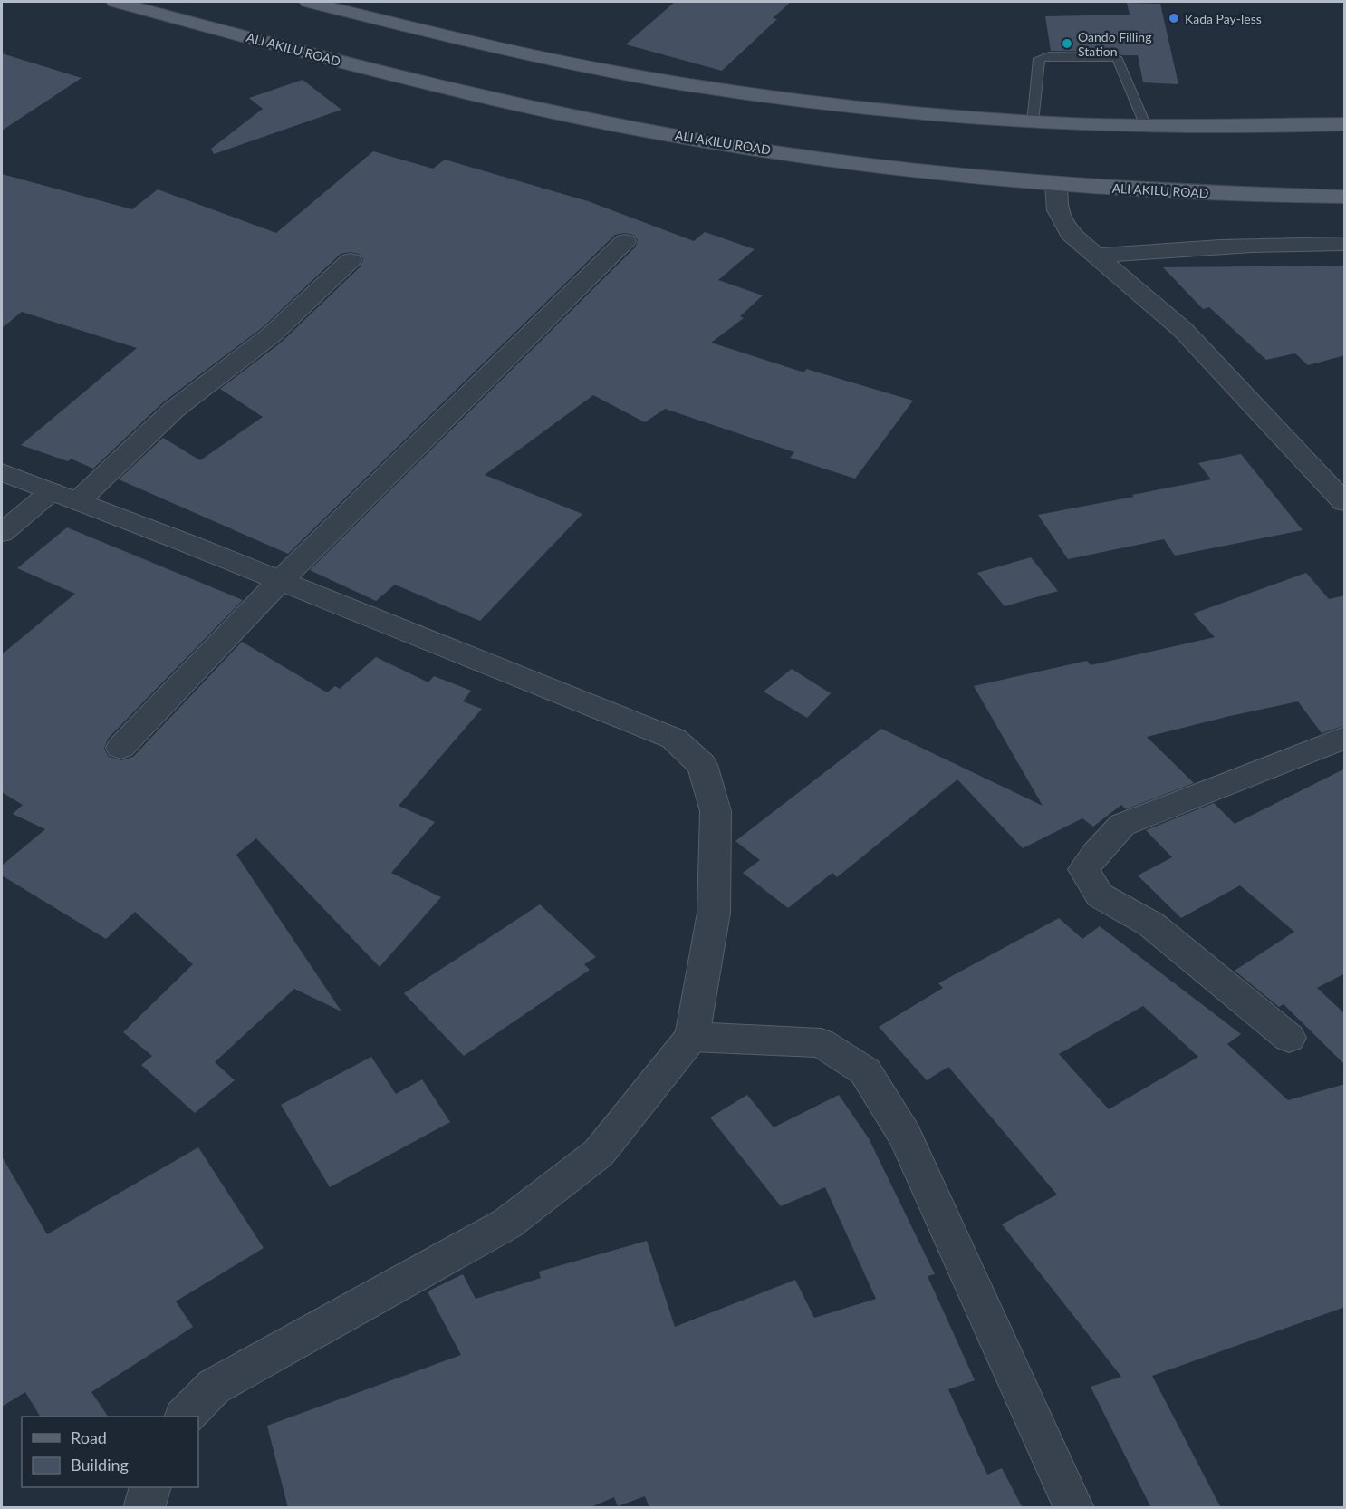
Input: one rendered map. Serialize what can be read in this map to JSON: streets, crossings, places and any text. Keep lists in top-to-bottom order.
{
  "streets": {
    "main road": ["ALI AKILU ROAD"]
  },
  "places": ["Kada Pay-less", "Oando Filling Station"],
  "legend": ["Road", "Building"]
}
